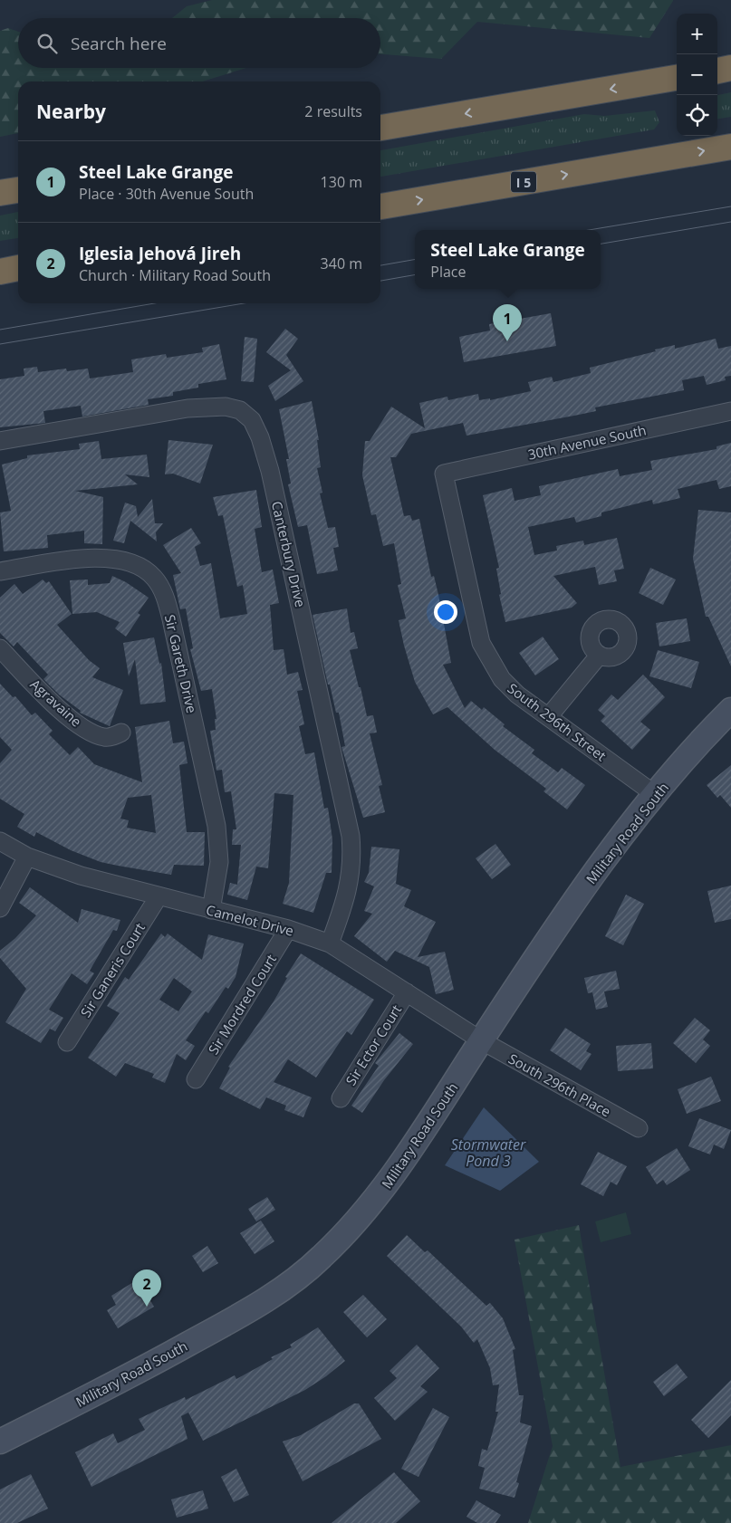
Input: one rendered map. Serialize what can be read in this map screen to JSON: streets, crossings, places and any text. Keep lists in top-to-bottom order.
{
  "streets": {
    "highway": ["I 5"],
    "main road": ["Military Road South"],
    "street": [
      "30th Avenue South",
      "Canterbury Drive",
      "Sir Gareth Drive",
      "Agravaine",
      "South 296th Street",
      "Camelot Drive",
      "Sir Ganeris Court",
      "Sir Mordred Court",
      "Sir Ector Court",
      "South 296th Place"
    ]
  },
  "crossings": [
    ["30th Avenue South", "South 296th Street"],
    ["Canterbury Drive", "Camelot Drive"],
    ["Sir Gareth Drive", "Camelot Drive"],
    ["South 296th Street", "Military Road South"],
    ["Military Road South", "Camelot Drive"],
    ["Military Road South", "South 296th Place"],
    ["Camelot Drive", "Sir Ganeris Court"],
    ["Camelot Drive", "Sir Mordred Court"],
    ["Camelot Drive", "Sir Ector Court"],
    ["Camelot Drive", "South 296th Place"]
  ],
  "water": ["Stormwater Pond 3"],
  "page": {
    "map_buttons": ["+", "−"],
    "search": "Search here",
    "heading": ["Nearby", "2 results"],
    "list": [
      {
        "mark": "1",
        "name": "Steel Lake Grange",
        "note": "Place · 30th Avenue South",
        "value": "130 m"
      },
      {
        "mark": "2",
        "name": "Iglesia Jehová Jireh",
        "note": "Church · Military Road South",
        "value": "340 m"
      }
    ],
    "popup": ["Steel Lake Grange", "Place"],
    "pins": ["1", "2"]
  }
}
